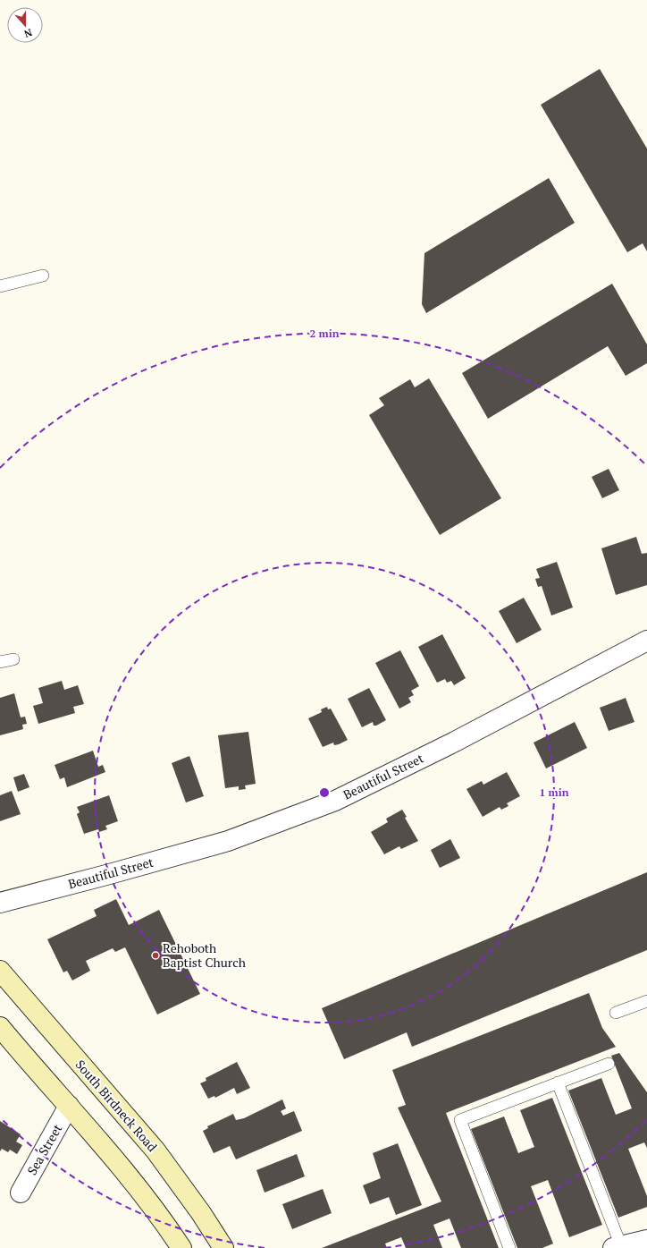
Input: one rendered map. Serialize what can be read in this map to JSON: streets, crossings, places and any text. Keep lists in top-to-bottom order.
{
  "streets": {
    "main road": ["South Birdneck Road"],
    "street": ["Beautiful Street", "Sea Street"]
  },
  "places": ["Rehoboth Baptist Church"],
  "north": "bottom",
  "rings": ["2 min", "1 min"]
}
